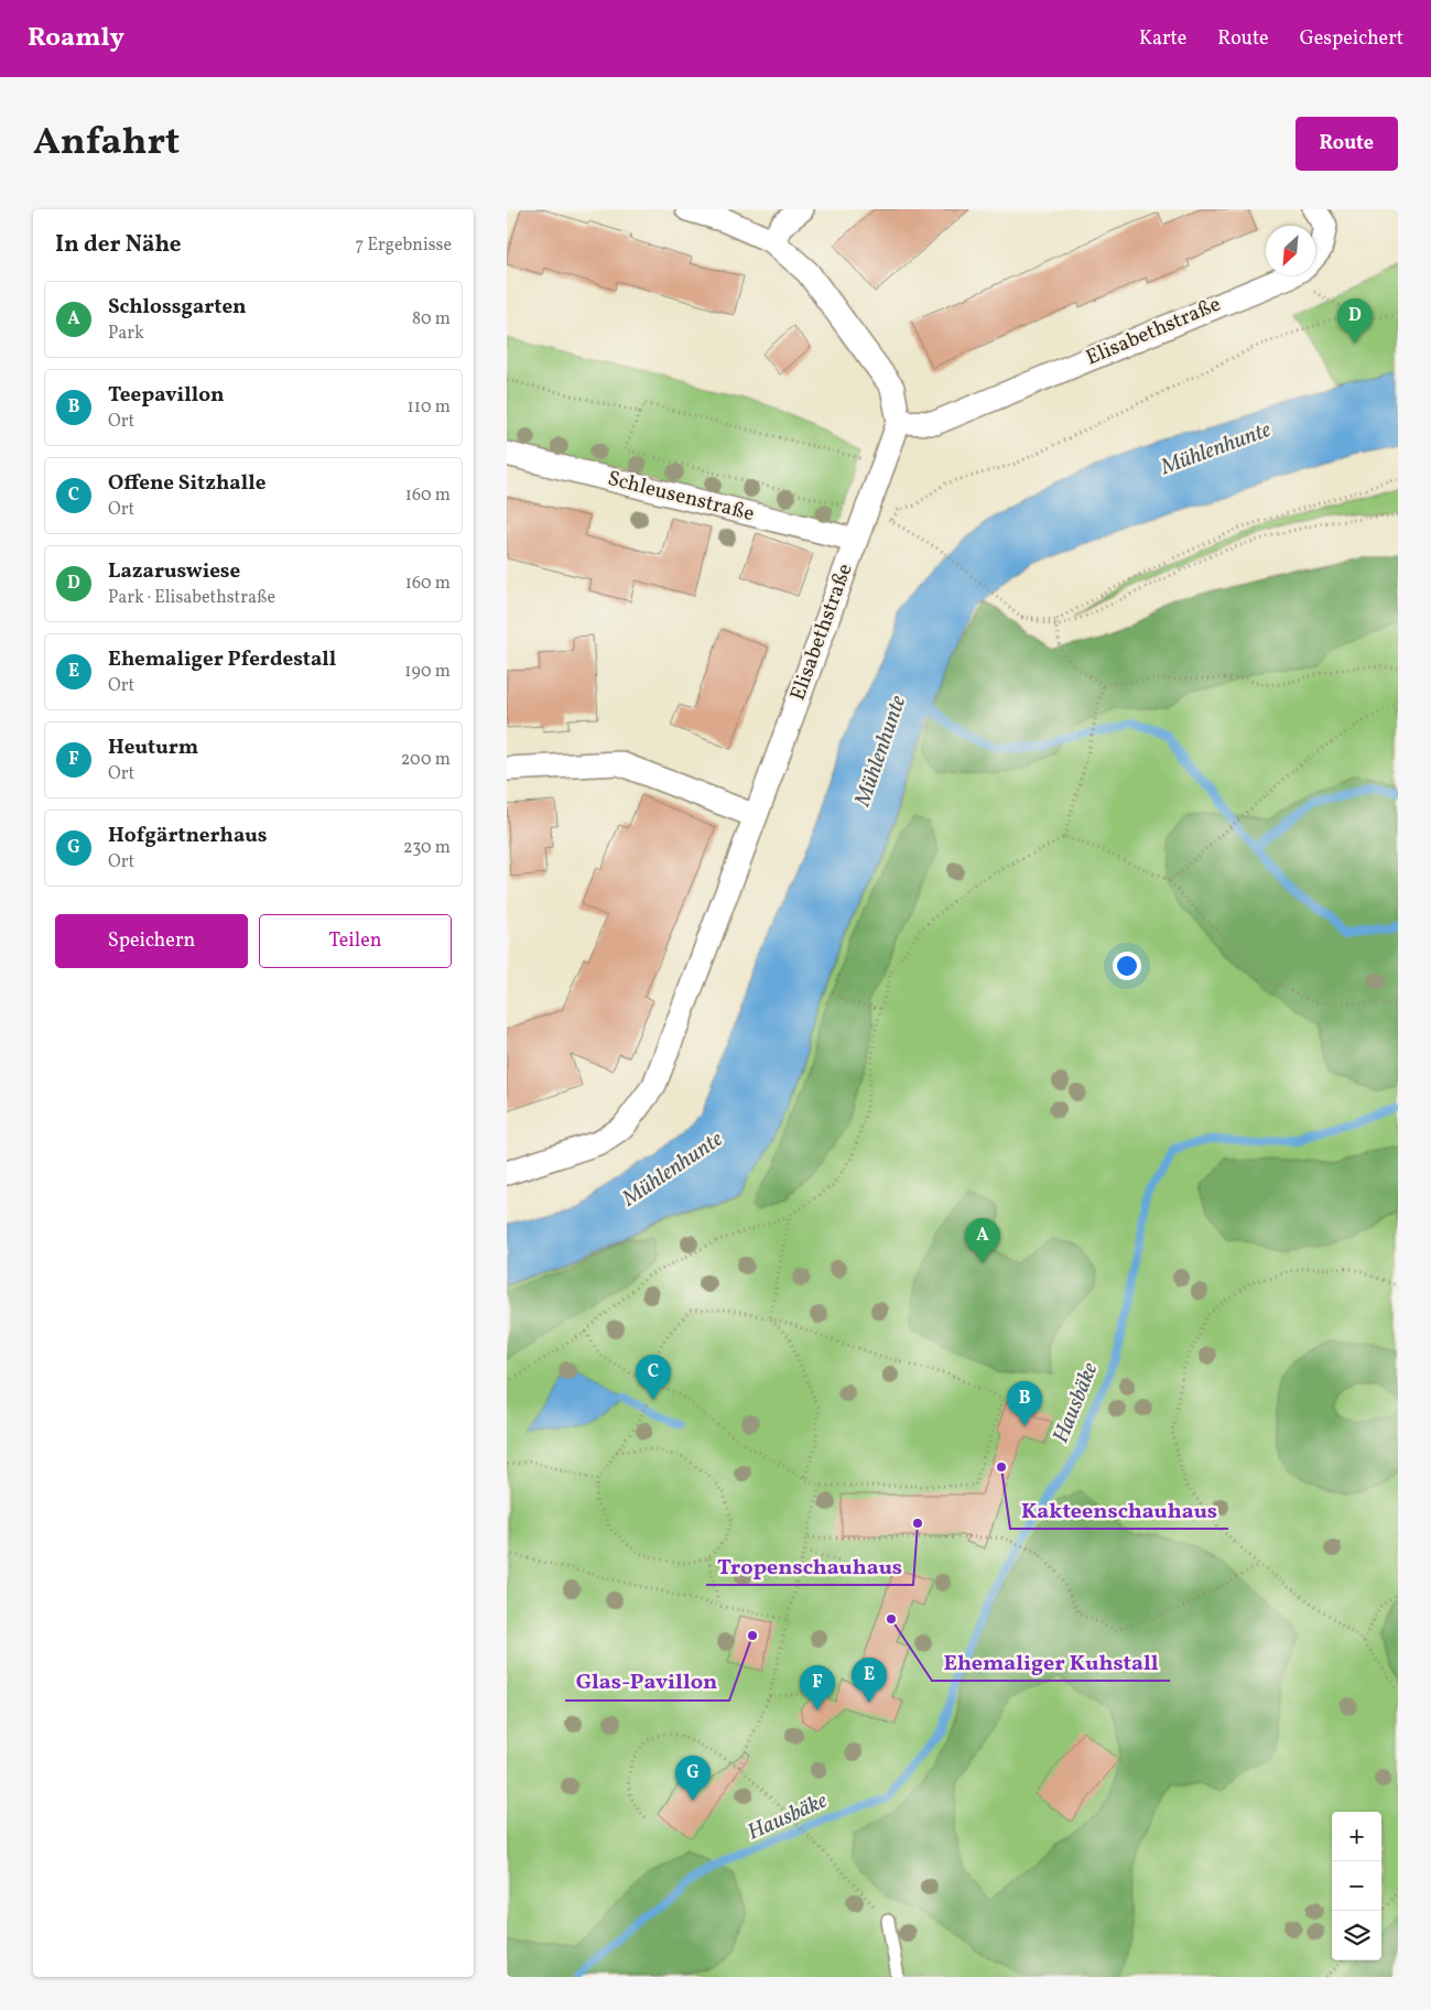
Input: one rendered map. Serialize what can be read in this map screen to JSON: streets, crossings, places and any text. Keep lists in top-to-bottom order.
{
  "streets": {
    "street": ["Elisabethstraße", "Schleusenstraße"]
  },
  "crossings": [
    ["Elisabethstraße", "Schleusenstraße"]
  ],
  "water": ["Mühlenhunte", "Hausbäke"],
  "places": [
    "Kakteenschauhaus",
    "Tropenschauhaus",
    "Ehemaliger Kuhstall",
    "Glas-Pavillon"
  ],
  "north": "bottom left",
  "page": {
    "header": "Roamly",
    "nav": ["Karte", "Route", "Gespeichert"],
    "title": "Anfahrt",
    "buttons": [
      "Route",
      ["Speichern", "Teilen"]
    ],
    "heading": ["In der Nähe", "7 Ergebnisse"],
    "list": [
      {
        "mark": "A",
        "name": "Schlossgarten",
        "note": "Park",
        "value": "80 m"
      },
      {
        "mark": "B",
        "name": "Teepavillon",
        "note": "Ort",
        "value": "110 m"
      },
      {
        "mark": "C",
        "name": "Offene Sitzhalle",
        "note": "Ort",
        "value": "160 m"
      },
      {
        "mark": "D",
        "name": "Lazaruswiese",
        "note": "Park · Elisabethstraße",
        "value": "160 m"
      },
      {
        "mark": "E",
        "name": "Ehemaliger Pferdestall",
        "note": "Ort",
        "value": "190 m"
      },
      {
        "mark": "F",
        "name": "Heuturm",
        "note": "Ort",
        "value": "200 m"
      },
      {
        "mark": "G",
        "name": "Hofgärtnerhaus",
        "note": "Ort",
        "value": "230 m"
      }
    ],
    "pins": [
      "D",
      "A",
      "C",
      "B",
      "E",
      "F",
      "G"
    ],
    "map_buttons": ["+", "−"]
  }
}
